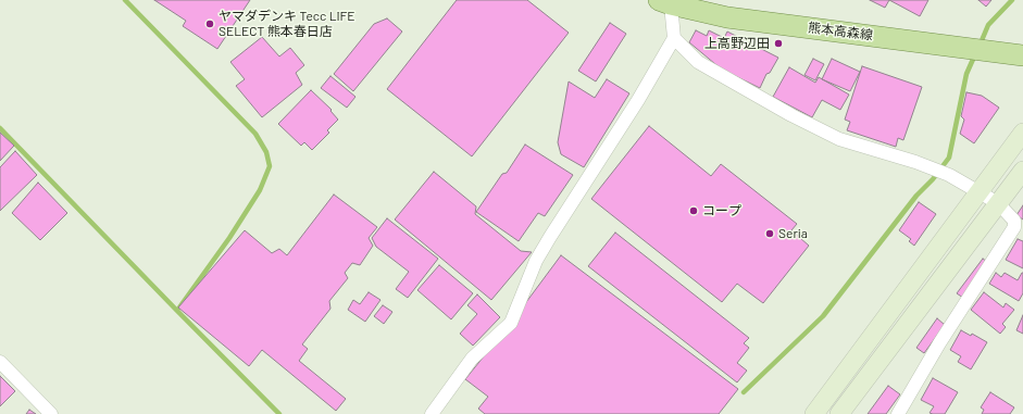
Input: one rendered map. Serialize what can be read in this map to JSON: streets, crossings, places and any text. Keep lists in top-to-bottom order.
{
  "streets": {
    "main road": ["熊本高森線"]
  },
  "places": [
    "ヤマダデンキ Tecc LIFE SELECT 熊本春日店",
    "上高野辺田",
    "コープ",
    "Seria"
  ]
}
